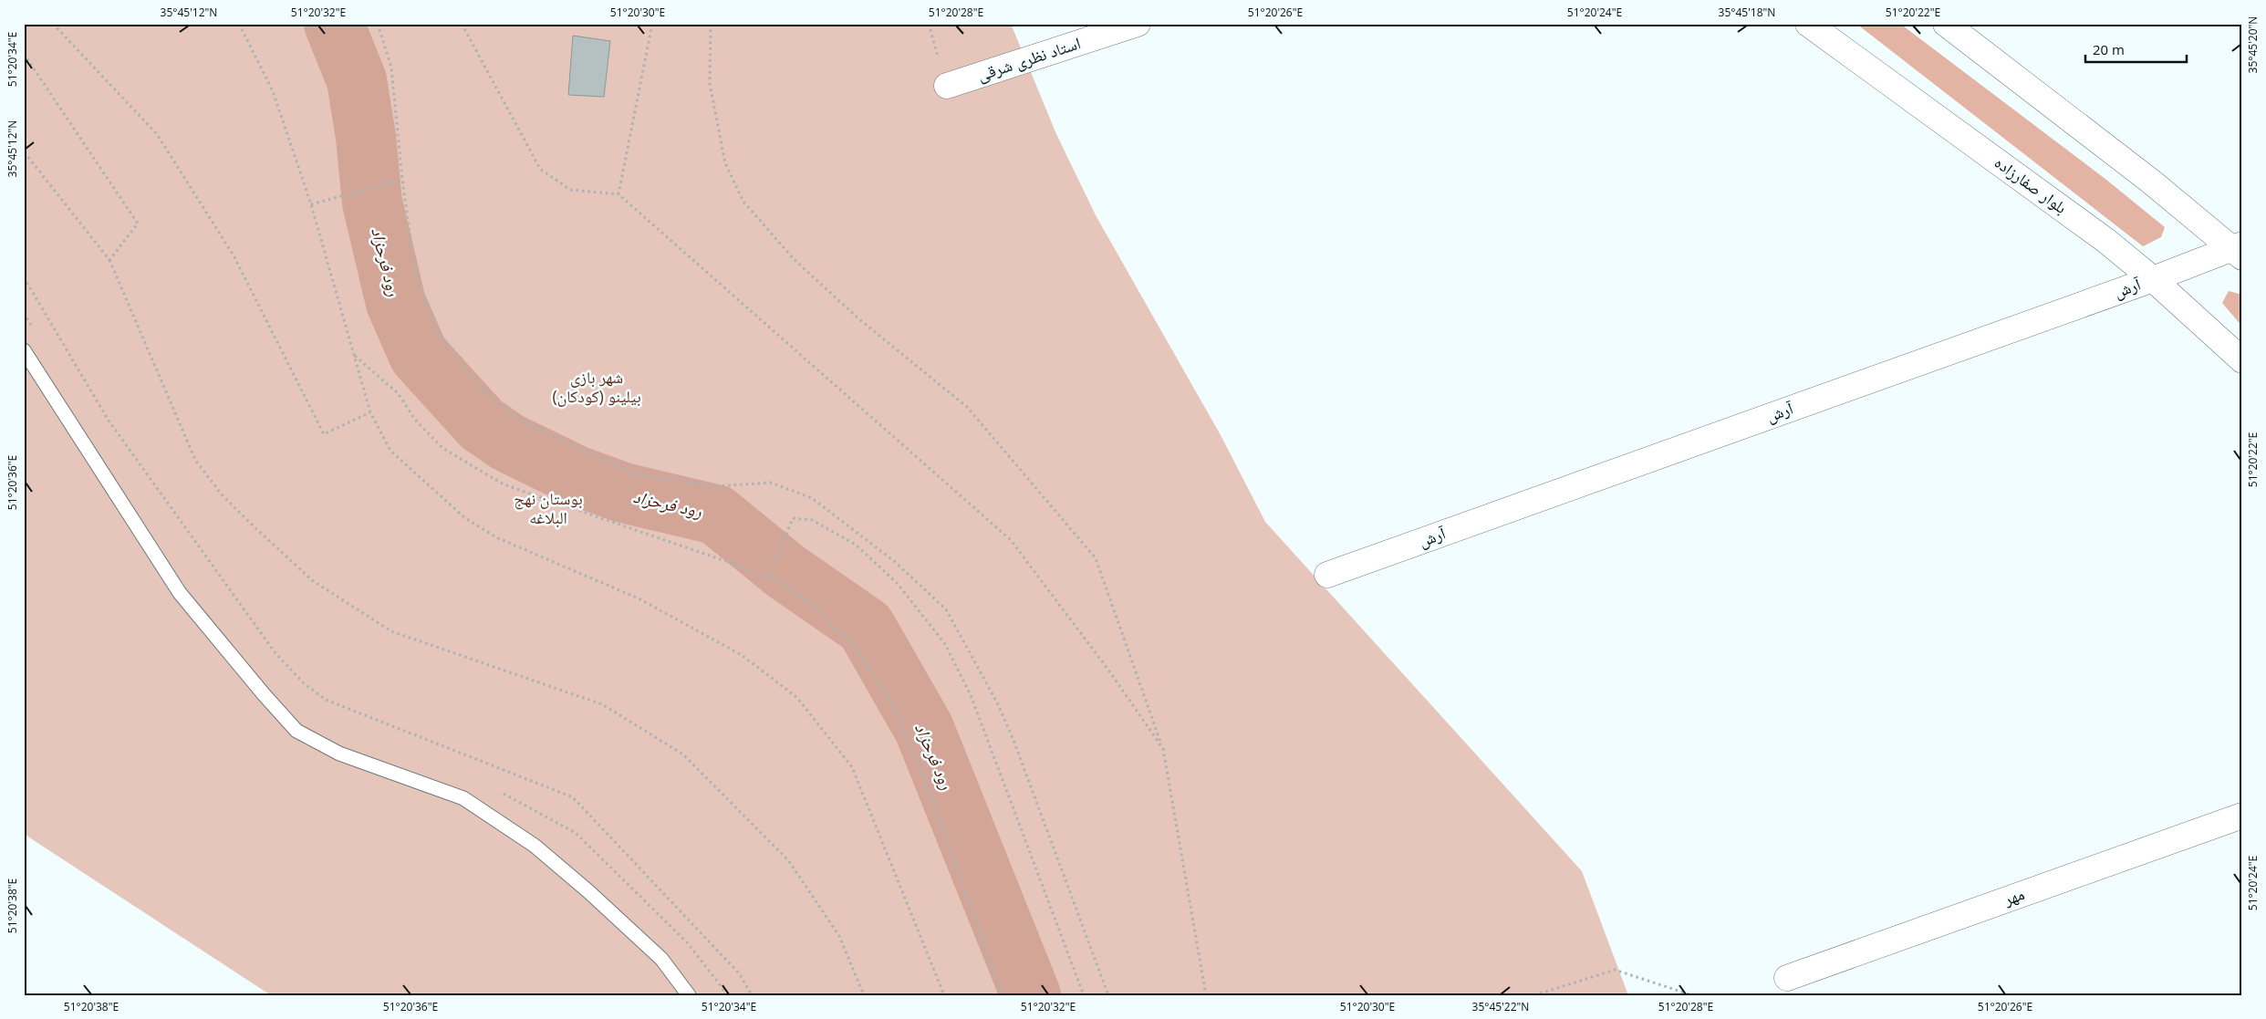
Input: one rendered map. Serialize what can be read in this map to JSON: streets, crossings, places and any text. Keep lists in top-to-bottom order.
{
  "streets": {
    "street": [
      "استاد نظری شرقی",
      "بلوار صفارزاده",
      "آرش",
      "مهر"
    ]
  },
  "crossings": [
    ["بلوار صفارزاده", "آرش"]
  ],
  "water": ["رود فرحزاد"],
  "parks": ["شهر بازی بیلینو (کودکان)", "بوستان نهج البلاغه"],
  "scale_bar": "20 m",
  "coordinates": [
    "35°45'12\"N",
    "51°20'32\"E",
    "51°20'30\"E",
    "51°20'28\"E",
    "51°20'26\"E",
    "51°20'24\"E",
    "35°45'18\"N",
    "51°20'22\"E",
    "35°45'20\"N",
    "51°20'34\"E",
    "51°20'36\"E",
    "51°20'38\"E",
    "35°45'22\"N"
  ]
}
